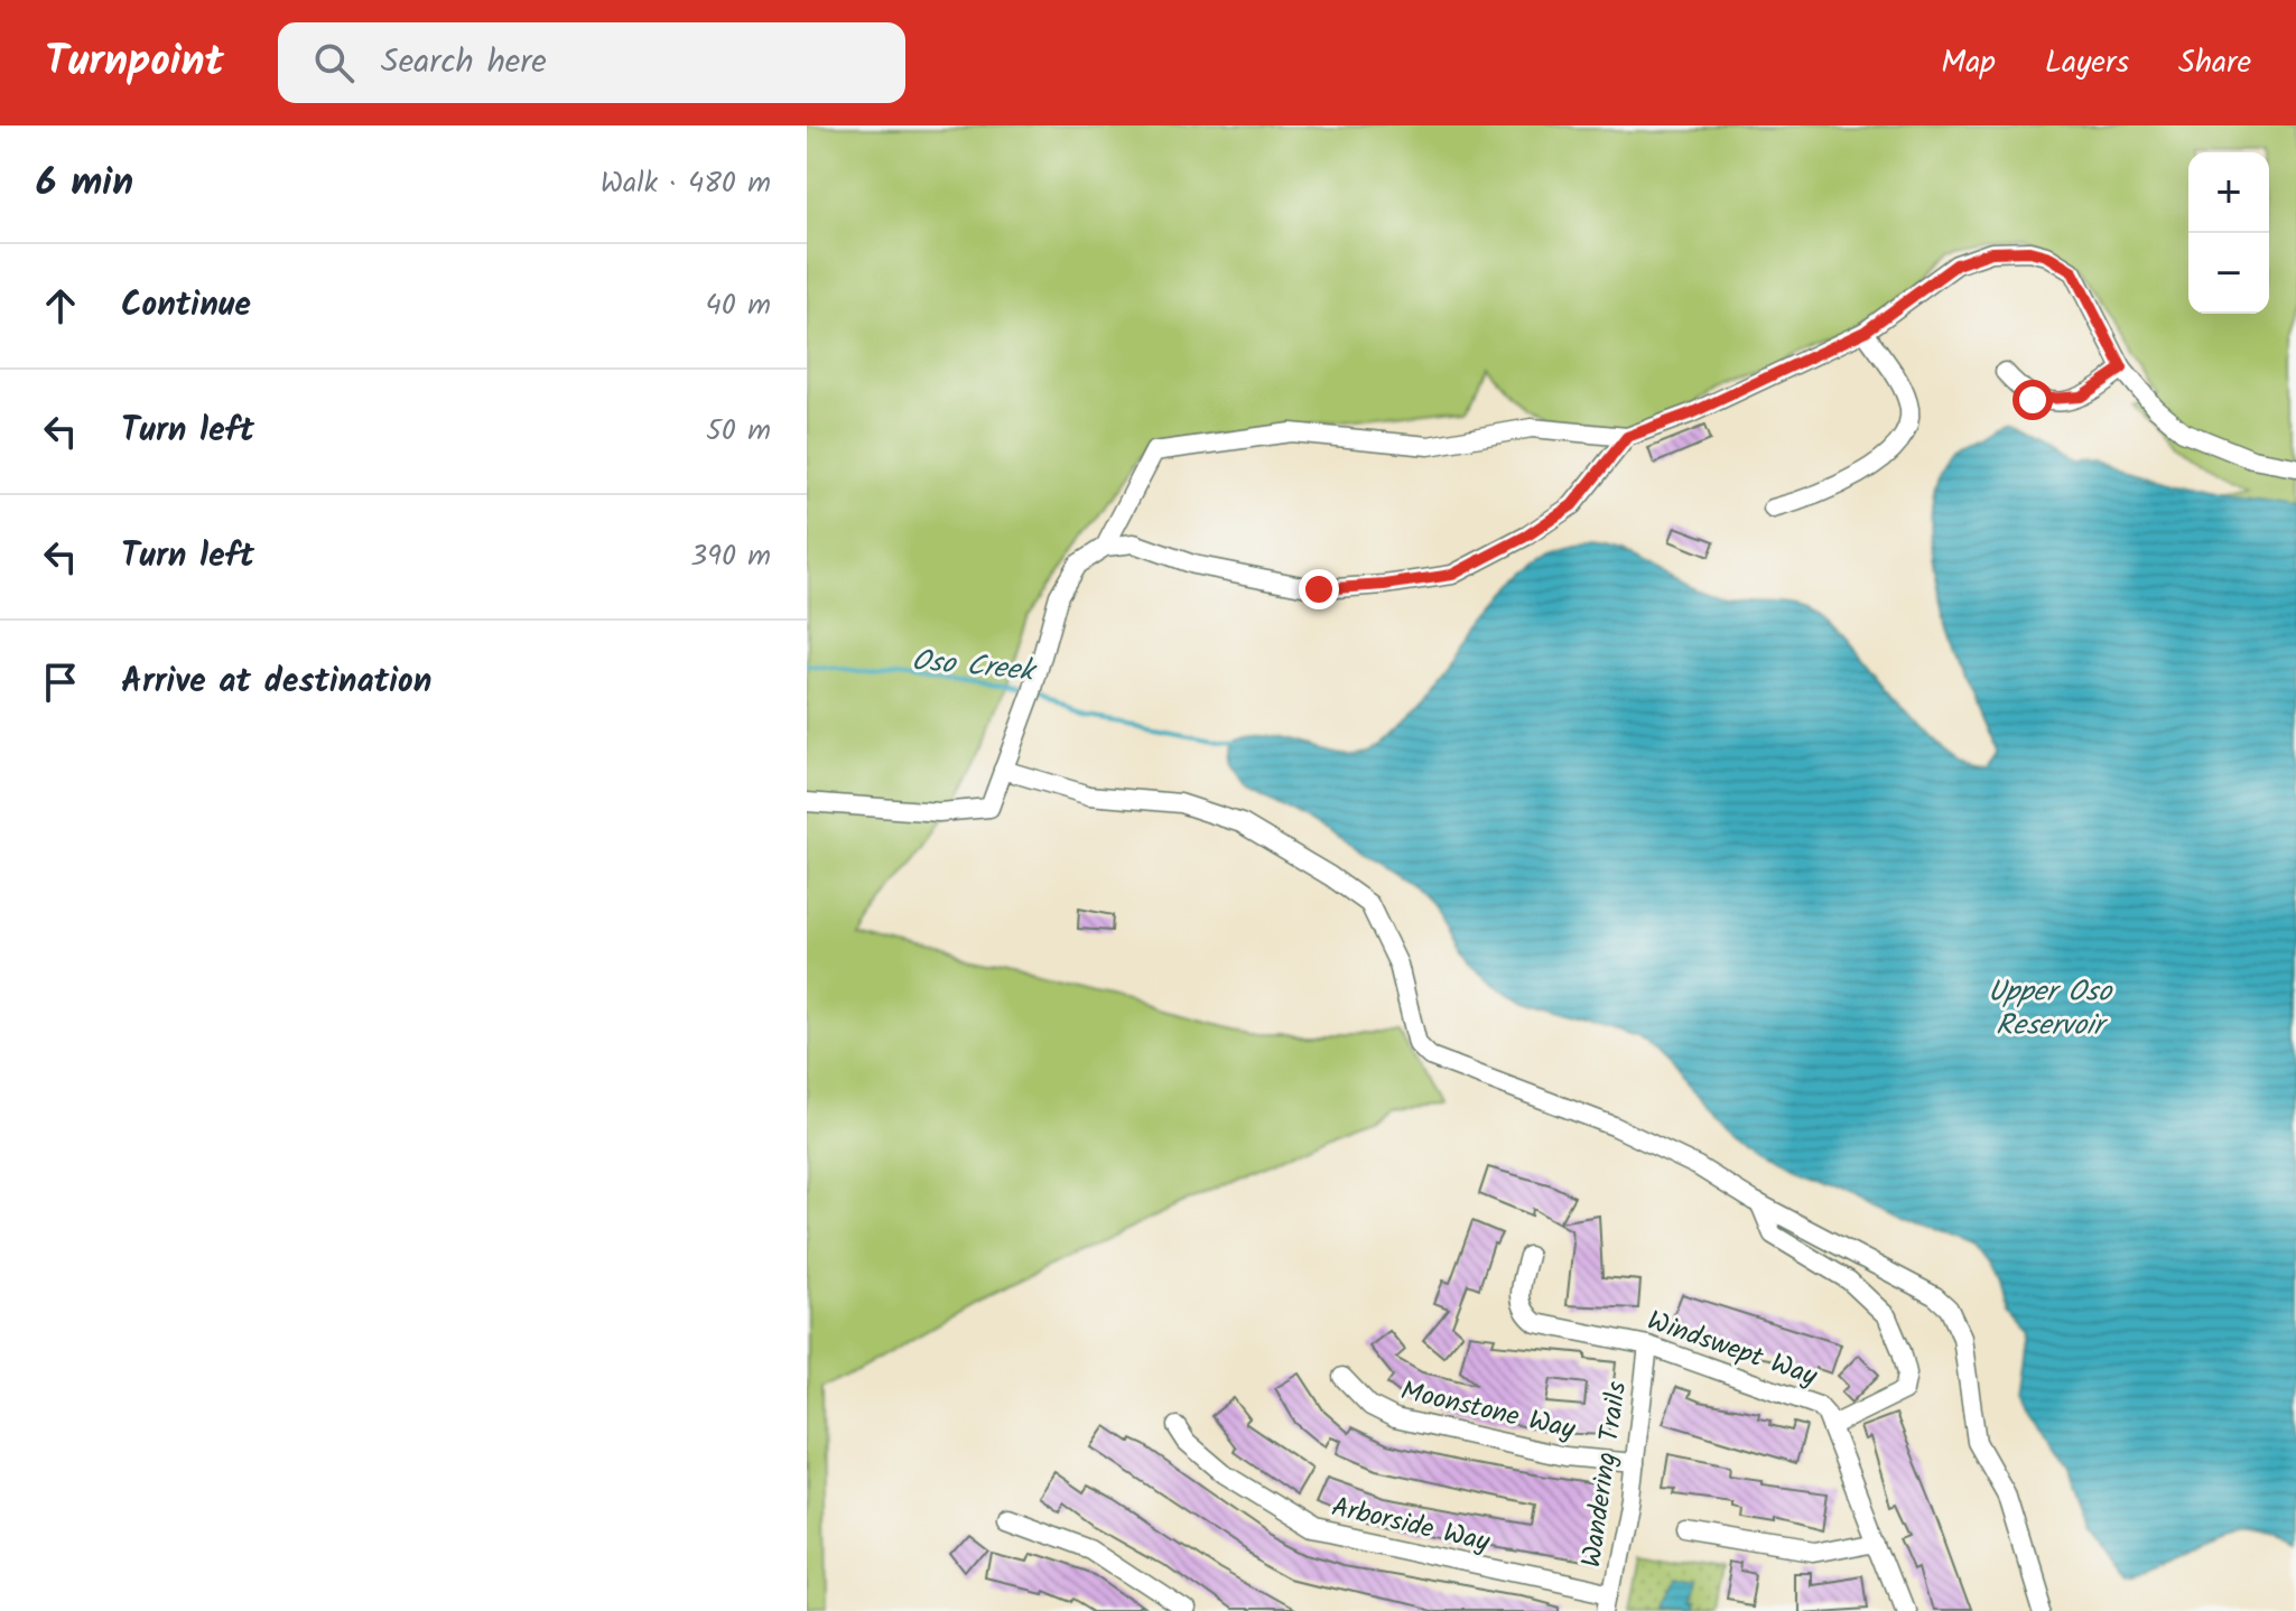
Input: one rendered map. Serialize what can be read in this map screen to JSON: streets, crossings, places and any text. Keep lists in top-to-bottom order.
{
  "streets": {
    "street": [
      "Windswept Way",
      "Moonstone Way",
      "Wandering Trails",
      "Arborside Way"
    ]
  },
  "crossings": [
    ["Windswept Way", "Wandering Trails"],
    ["Moonstone Way", "Wandering Trails"],
    ["Wandering Trails", "Arborside Way"]
  ],
  "water": ["Oso Creek", "Upper Oso Reservoir"],
  "page": {
    "header": "Turnpoint",
    "search": "Search here",
    "nav": ["Map", "Layers", "Share"],
    "heading": ["6 min", "Walk · 480 m"],
    "map_buttons": ["+", "−"],
    "list": [
      ["Continue", "40 m"],
      ["Turn left", "50 m"],
      ["Turn left", "390 m"],
      "Arrive at destination"
    ]
  }
}
